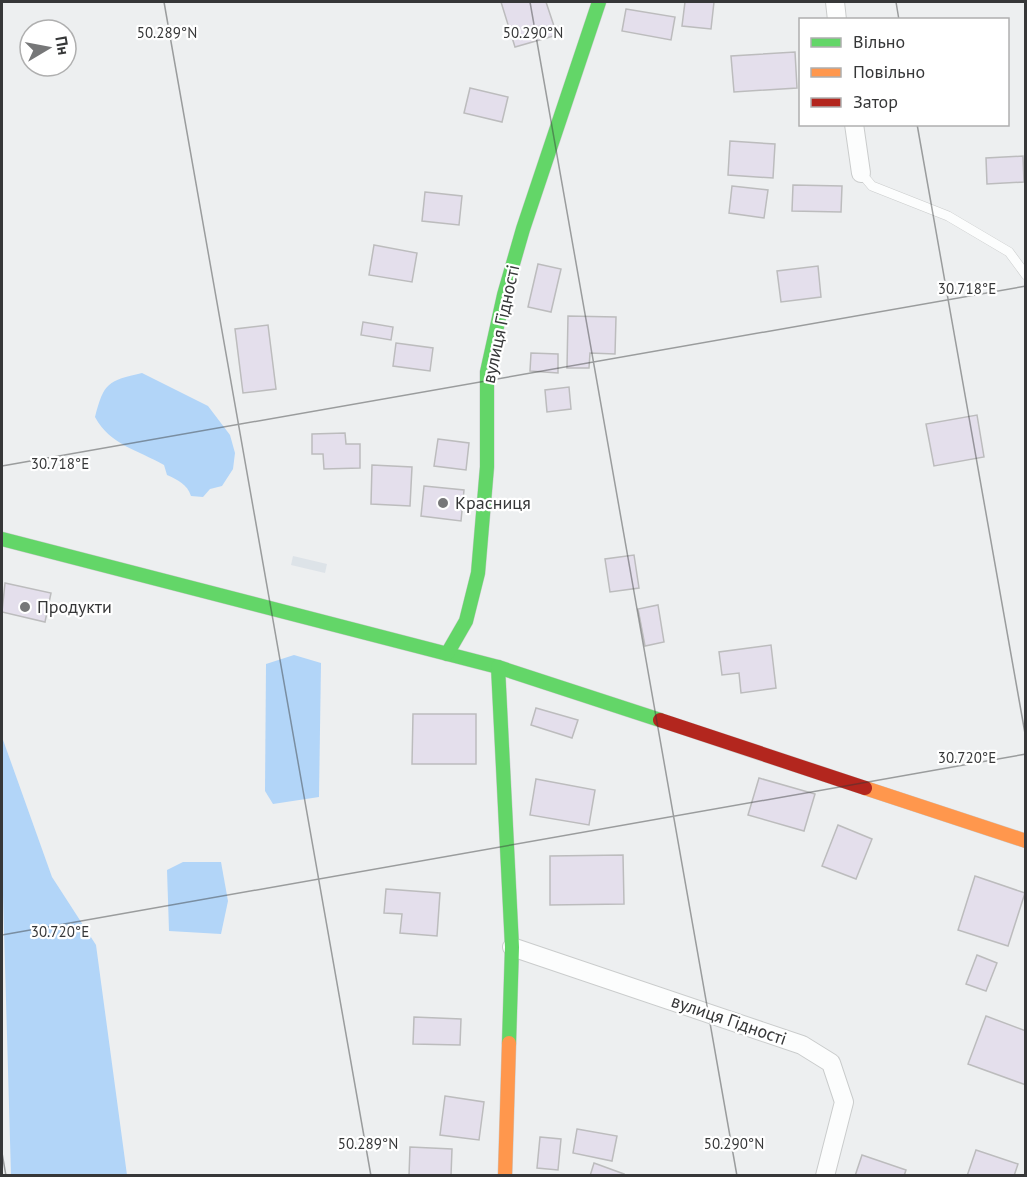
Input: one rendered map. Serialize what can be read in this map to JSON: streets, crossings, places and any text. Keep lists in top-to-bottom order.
{
  "streets": {
    "street": ["вулиця Гідності"]
  },
  "places": ["Красниця", "Продукти"],
  "legend": ["Вільно", "Повільно", "Затор"],
  "north": "right",
  "coordinates": [
    "50.289°N",
    "50.290°N",
    "30.718°E",
    "30.720°E"
  ]
}
